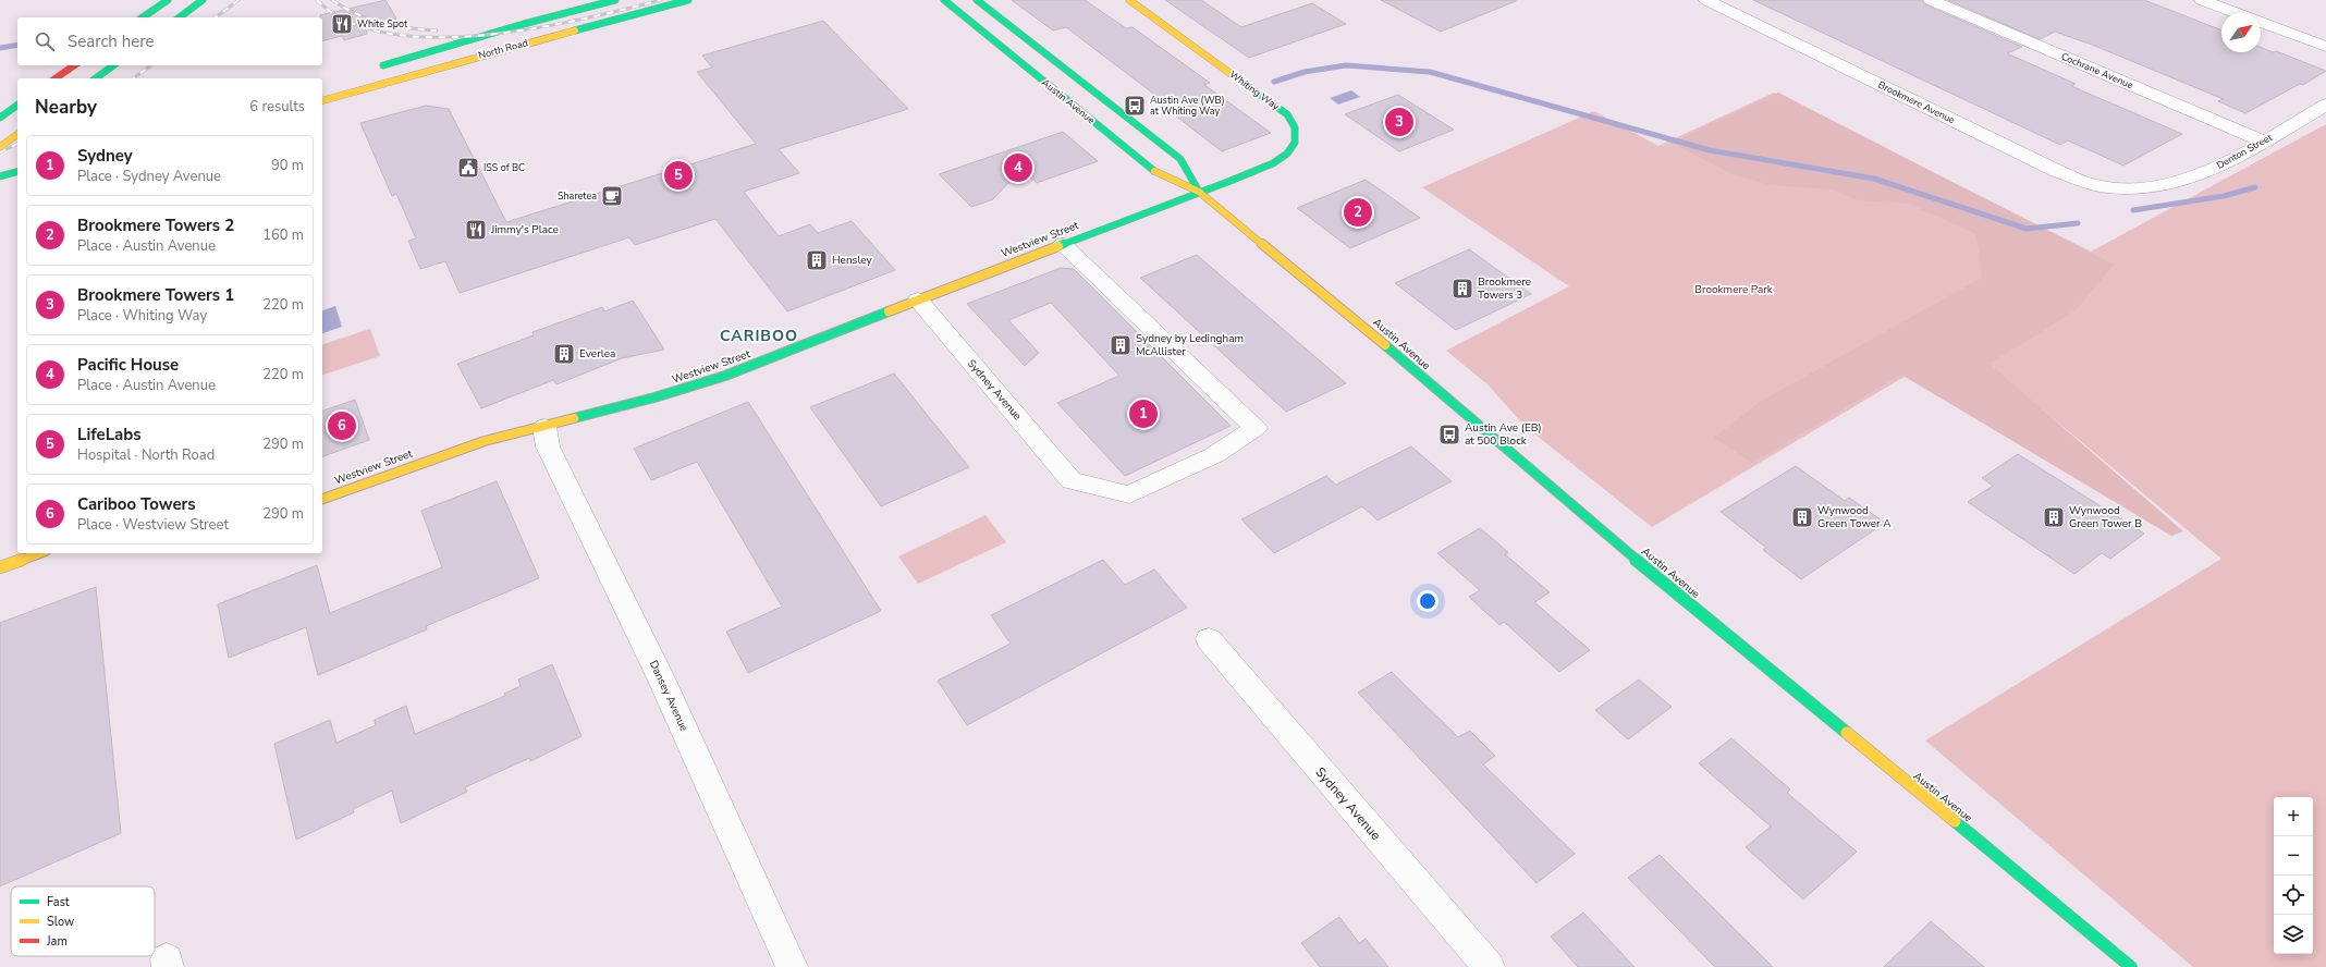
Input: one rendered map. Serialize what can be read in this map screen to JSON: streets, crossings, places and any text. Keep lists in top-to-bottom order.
{
  "streets": {
    "main road": [
      "North Road",
      "Whiting Way",
      "Austin Avenue",
      "Westview Street"
    ],
    "street": [
      "Cochrane Avenue",
      "Brookmere Avenue",
      "Denton Street",
      "Sydney Avenue",
      "Dansey Avenue"
    ]
  },
  "crossings": [
    ["Cochrane Avenue", "Denton Street"],
    ["Whiting Way", "Austin Avenue"],
    ["Whiting Way", "Westview Street"],
    ["Austin Avenue", "Westview Street"],
    ["Brookmere Avenue", "Denton Street"],
    ["Westview Street", "Sydney Avenue"],
    ["Westview Street", "Dansey Avenue"]
  ],
  "districts": ["CARIBOO"],
  "parks": ["Brookmere Park"],
  "places": {
    "restaurant": ["White Spot", "Jimmy's Place"],
    "bus stop": ["Austin Ave (WB) at Whiting Way", "Austin Ave (EB) at 500 Block"],
    "public building": ["ISS of BC"],
    "cafe": ["Sharetea"],
    "building": [
      "Hensley",
      "Brookmere Towers 3",
      "Sydney by Ledingham McAllister",
      "Everlea",
      "Wynwood Green Tower A",
      "Wynwood Green Tower B"
    ]
  },
  "legend": ["Fast", "Slow", "Jam"],
  "north": "top right",
  "page": {
    "search": "Search here",
    "heading": ["Nearby", "6 results"],
    "pins": [
      "3",
      "4",
      "5",
      "2",
      "1",
      "6"
    ],
    "list": [
      {
        "mark": "1",
        "name": "Sydney",
        "note": "Place · Sydney Avenue",
        "value": "90 m"
      },
      {
        "mark": "2",
        "name": "Brookmere Towers 2",
        "note": "Place · Austin Avenue",
        "value": "160 m"
      },
      {
        "mark": "3",
        "name": "Brookmere Towers 1",
        "note": "Place · Whiting Way",
        "value": "220 m"
      },
      {
        "mark": "4",
        "name": "Pacific House",
        "note": "Place · Austin Avenue",
        "value": "220 m"
      },
      {
        "mark": "5",
        "name": "LifeLabs",
        "note": "Hospital · North Road",
        "value": "290 m"
      },
      {
        "mark": "6",
        "name": "Cariboo Towers",
        "note": "Place · Westview Street",
        "value": "290 m"
      }
    ],
    "map_buttons": ["+", "−"]
  }
}
